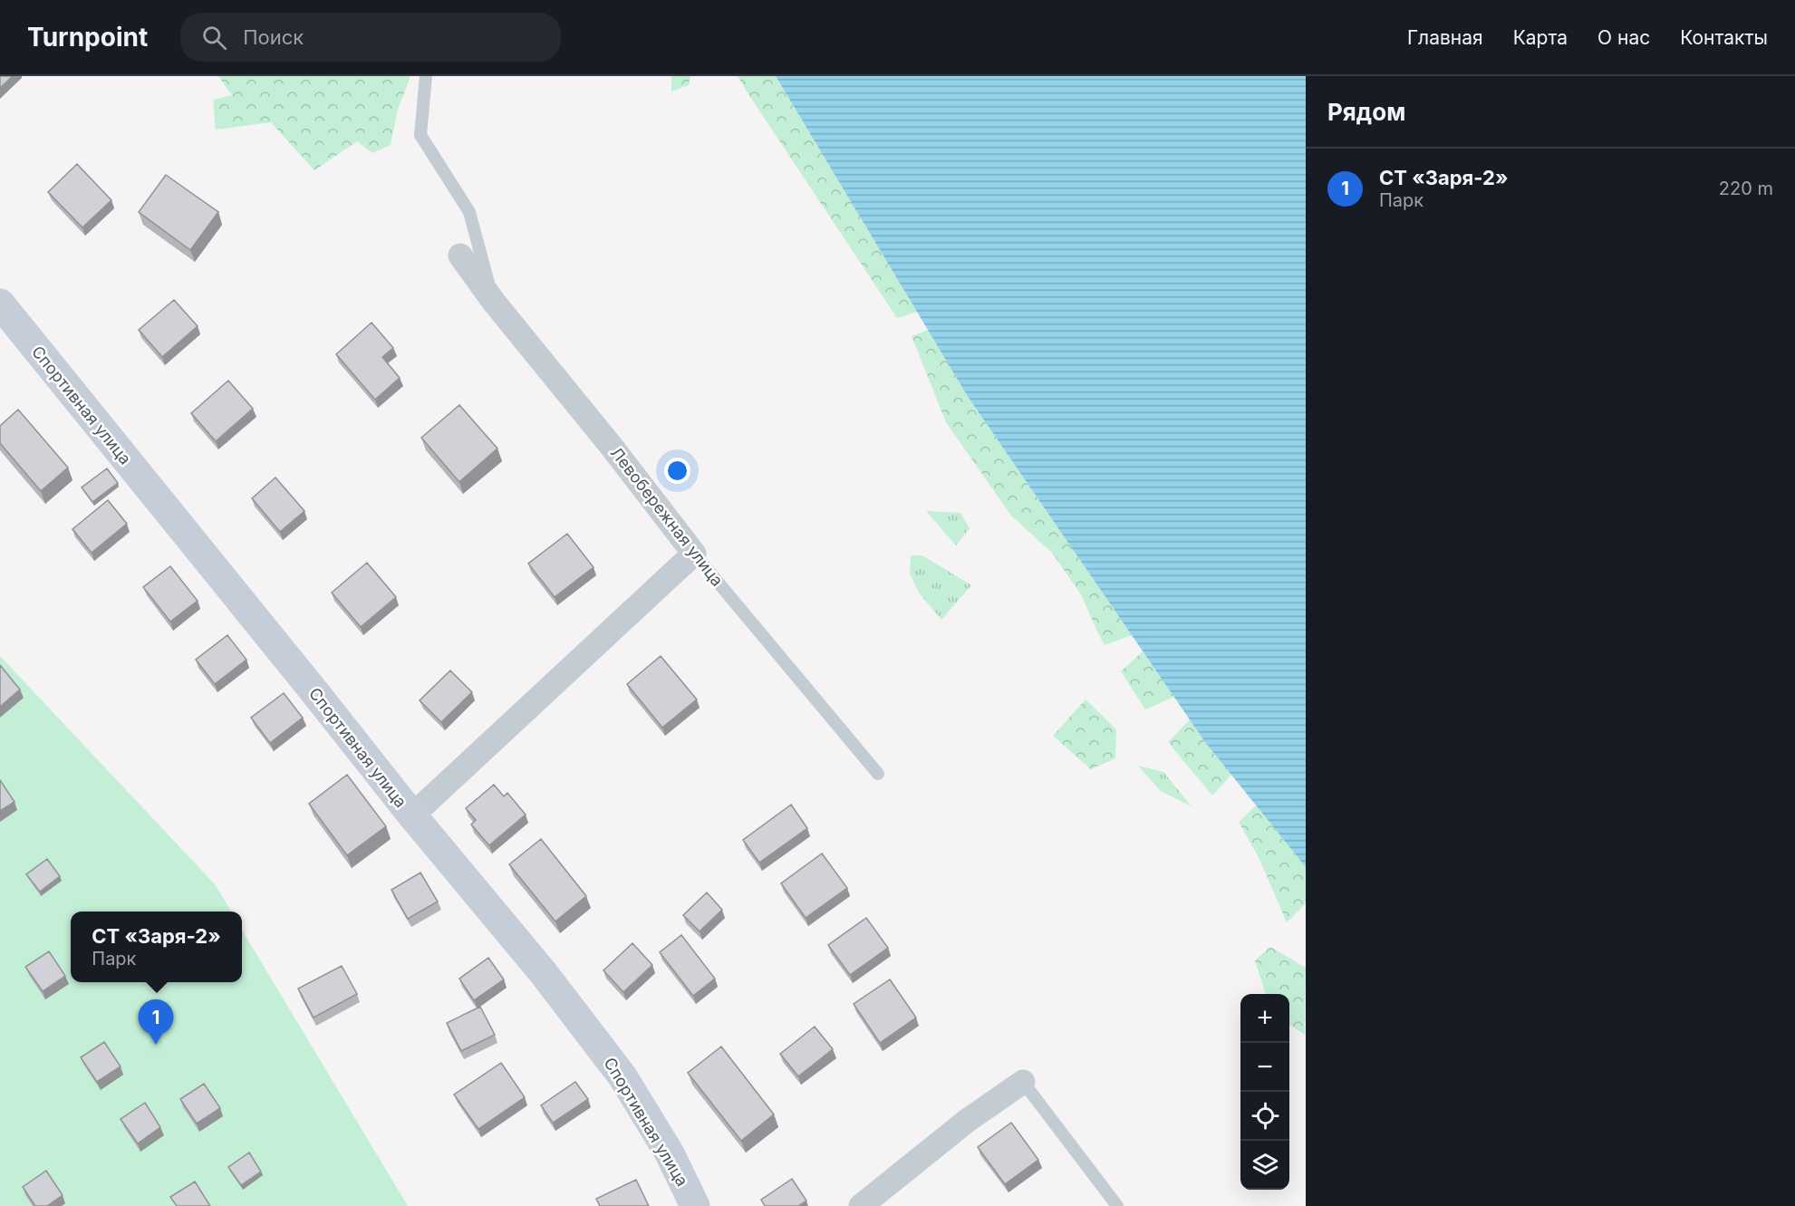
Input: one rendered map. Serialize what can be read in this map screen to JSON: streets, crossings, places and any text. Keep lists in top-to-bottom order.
{
  "streets": {
    "street": ["Спортивная улица", "Левобережная улица"]
  },
  "page": {
    "header": "Turnpoint",
    "search": "Поиск",
    "nav": [
      "Главная",
      "Карта",
      "О нас",
      "Контакты"
    ],
    "heading": "Рядом",
    "list": [
      {
        "mark": "1",
        "name": "СТ «Заря-2»",
        "note": "Парк",
        "value": "220 m"
      }
    ],
    "popup": ["СТ «Заря-2»", "Парк"],
    "map_buttons": ["+", "−"],
    "pins": "1"
  }
}
